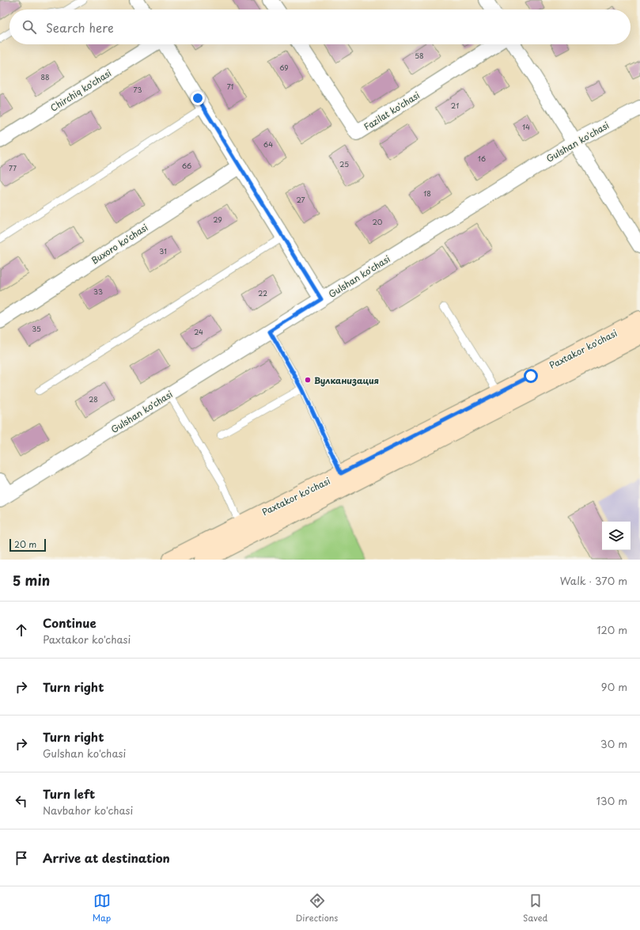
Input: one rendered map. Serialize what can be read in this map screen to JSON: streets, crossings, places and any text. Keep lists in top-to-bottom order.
{
  "streets": {
    "main road": ["Paxtakor ko'chasi"],
    "street": [
      "Chirchiq ko'chasi",
      "Fazilat ko'chasi",
      "Gulshan ko'chasi",
      "Buxoro ko'chasi"
    ]
  },
  "places": ["Вулканизация"],
  "house_numbers": [
    "58",
    "69",
    "88",
    "71",
    "73",
    "21",
    "14",
    "64",
    "16",
    "25",
    "66",
    "77",
    "18",
    "27",
    "29",
    "20",
    "31",
    "33",
    "22",
    "35",
    "24",
    "28"
  ],
  "scale_bar": "20 m",
  "page": {
    "search": "Search here",
    "scale": "20 m",
    "heading": ["5 min", "Walk · 370 m"],
    "list": [
      ["Continue", "Paxtakor ko'chasi", "120 m"],
      ["Turn right", "90 m"],
      ["Turn right", "Gulshan ko'chasi", "30 m"],
      ["Turn left", "Navbahor ko'chasi", "130 m"],
      "Arrive at destination"
    ],
    "nav": ["Map", "Directions", "Saved"]
  }
}
